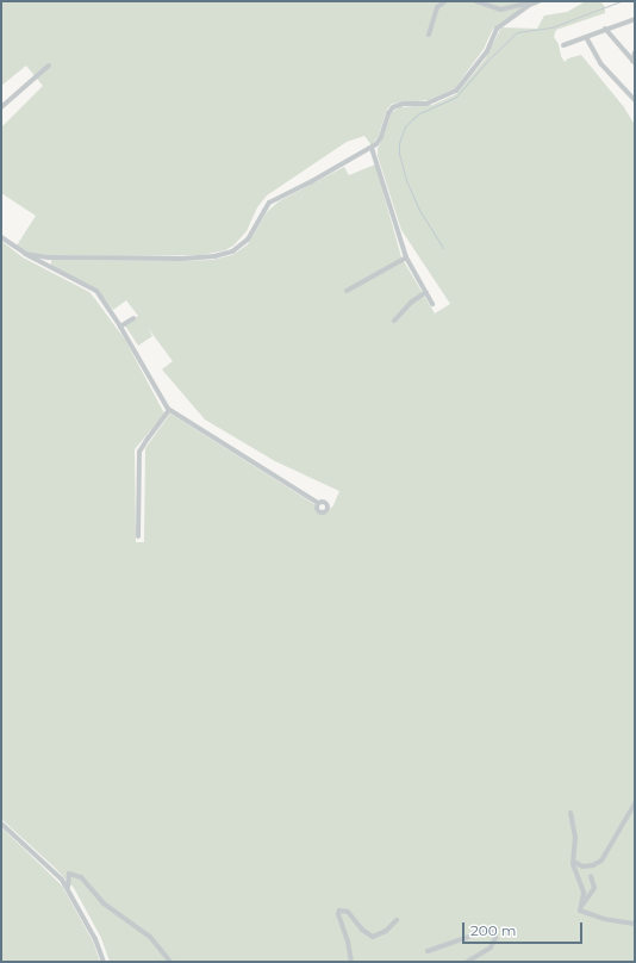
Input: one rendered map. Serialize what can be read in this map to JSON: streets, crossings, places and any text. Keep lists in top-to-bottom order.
{
  "scale_bar": "200 m"
}
